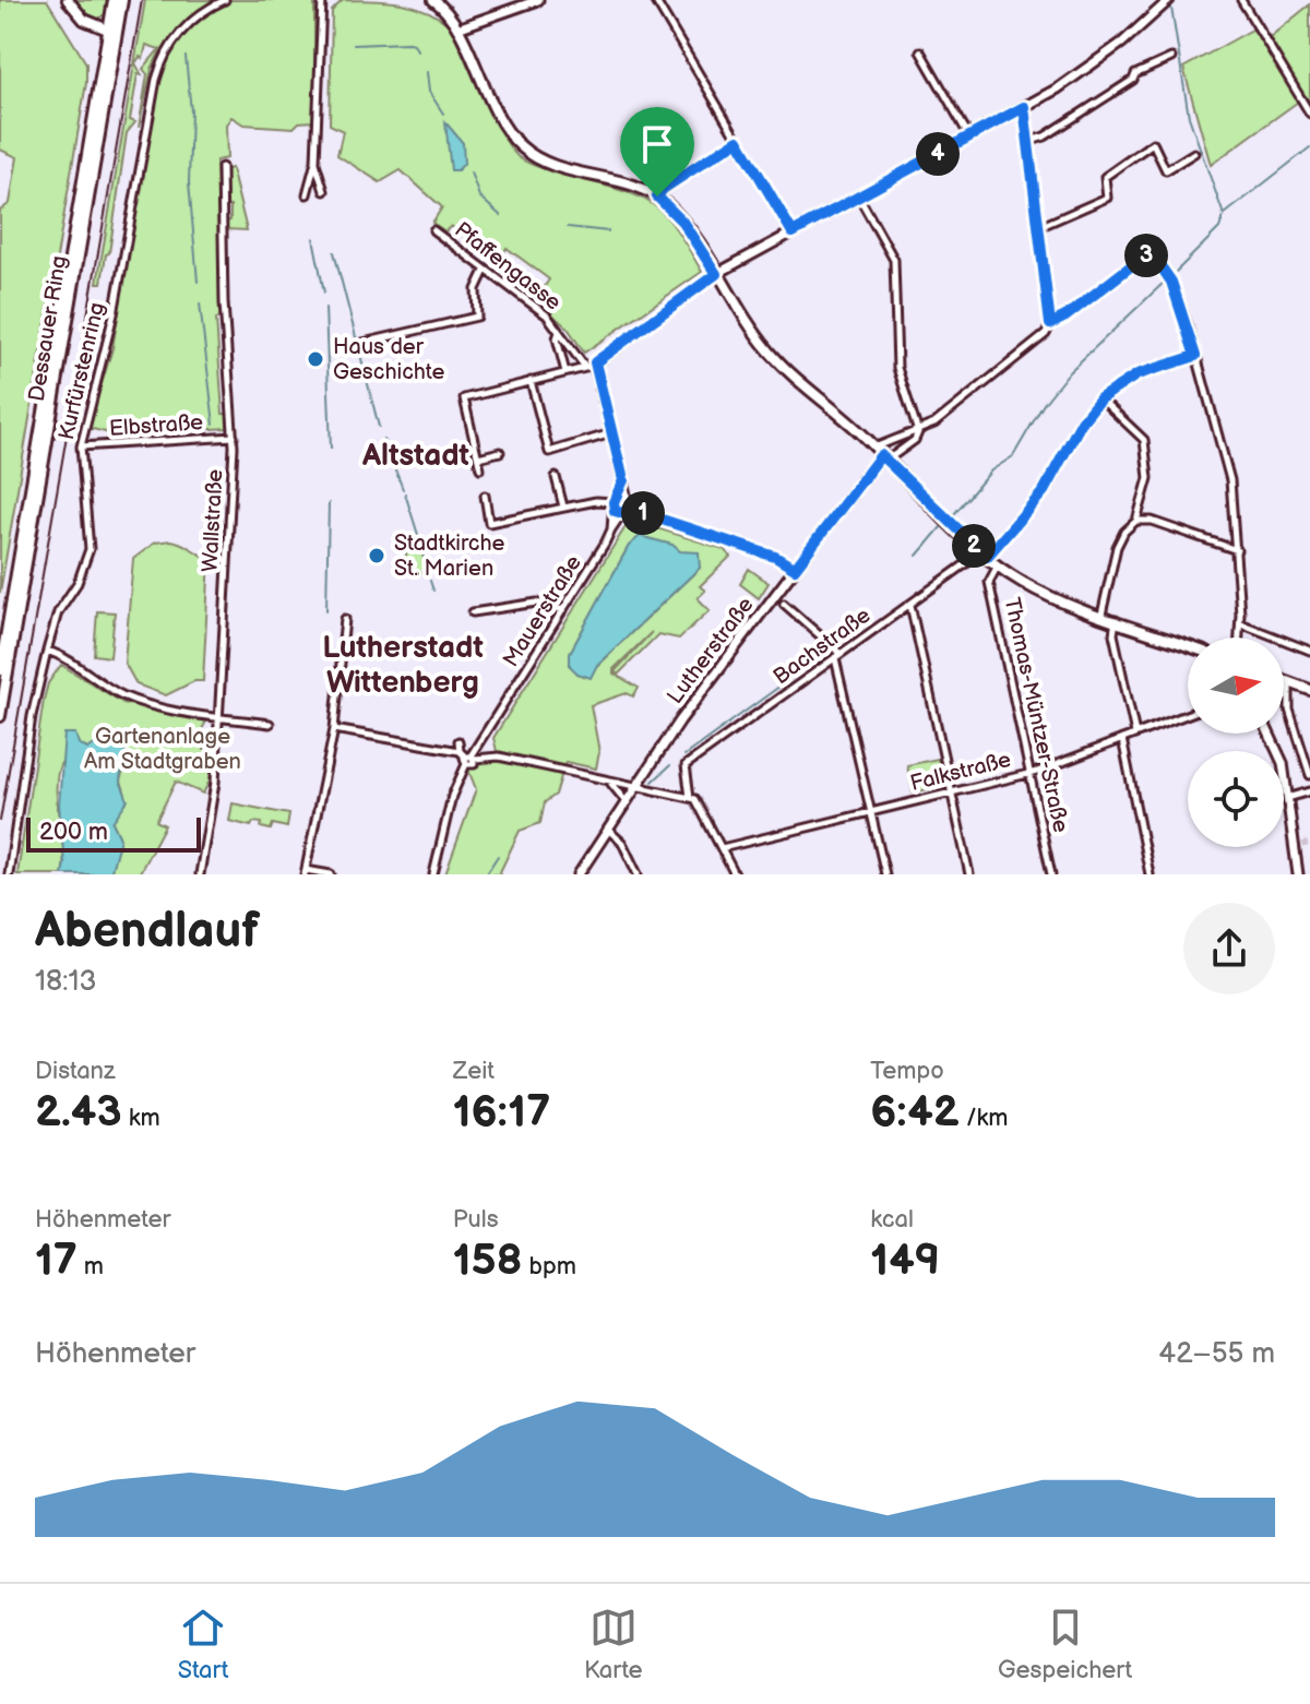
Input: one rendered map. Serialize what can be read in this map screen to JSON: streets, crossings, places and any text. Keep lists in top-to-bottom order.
{
  "streets": {
    "main road": ["Dessauer Ring"],
    "street": [
      "Pfaffengasse",
      "Kurfürstenring",
      "Elbstraße",
      "Wallstraße",
      "Mauerstraße",
      "Bachstraße",
      "Lutherstraße",
      "Thomas-Müntzer-Straße",
      "Falkstraße"
    ]
  },
  "crossings": [
    ["Kurfürstenring", "Elbstraße"],
    ["Elbstraße", "Wallstraße"],
    ["Thomas-Müntzer-Straße", "Falkstraße"]
  ],
  "districts": ["Altstadt", "Lutherstadt Wittenberg"],
  "parks": ["Gartenanlage Am Stadtgraben"],
  "places": ["Haus der Geschichte", "Stadtkirche St. Marien"],
  "scale_bar": "200 m",
  "north": "right",
  "page": {
    "pins": [
      "4",
      "3",
      "1",
      "2"
    ],
    "scale": "200 m",
    "heading": ["Abendlauf", "18:13"],
    "stats": [
      ["Distanz", "2.43 km"],
      ["Zeit", "16:17"],
      ["Tempo", "6:42 /km"],
      ["Höhenmeter", "17 m"],
      ["Puls", "158 bpm"],
      ["kcal", "149"]
    ],
    "chart": ["Höhenmeter", "42–55 m"],
    "tabs": ["Start", "Karte", "Gespeichert"]
  }
}
